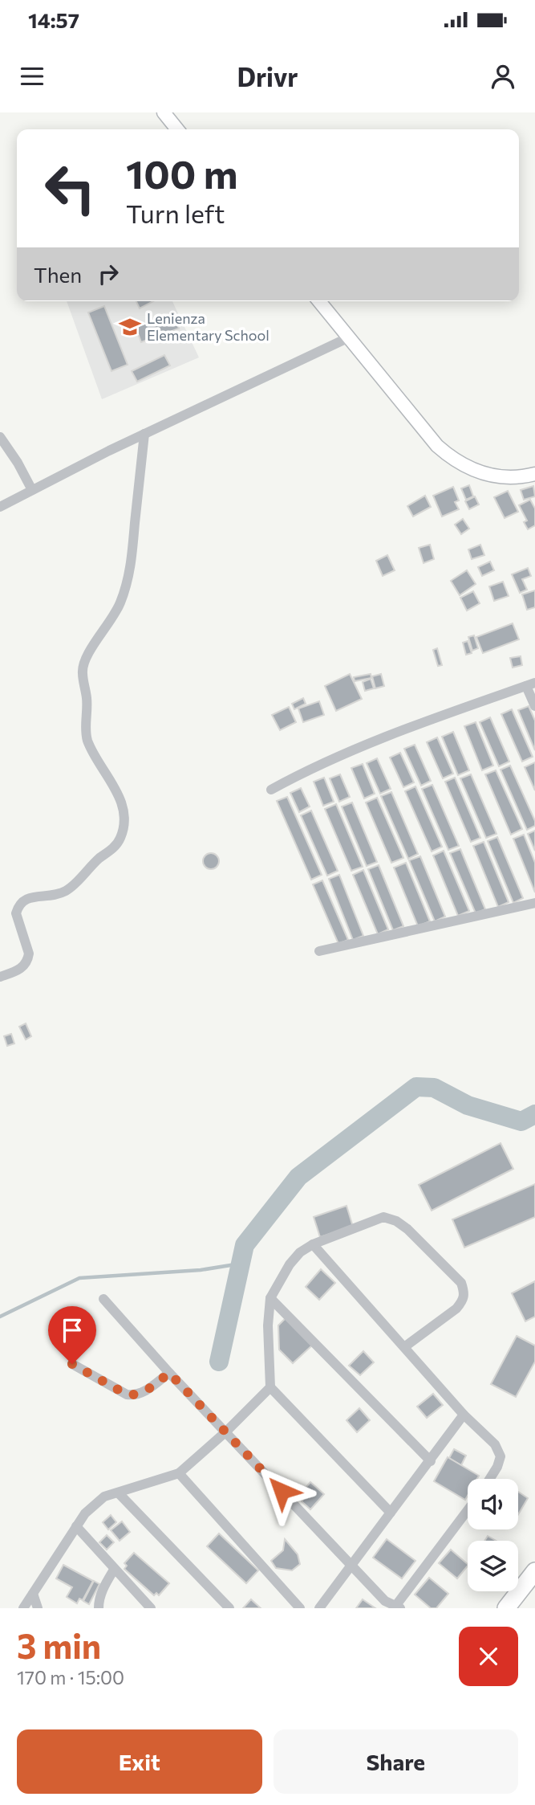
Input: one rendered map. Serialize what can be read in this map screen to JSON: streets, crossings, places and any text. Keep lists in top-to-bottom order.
{
  "places": {
    "school or university": ["Lenienza Elementary School"]
  },
  "page": {
    "status": "14:57",
    "header": "Drivr",
    "turn": ["100 m", "Turn left"],
    "then": "Then",
    "heading": ["3 min", "170 m · 15:00"],
    "buttons": ["Exit", "Share"]
  }
}
